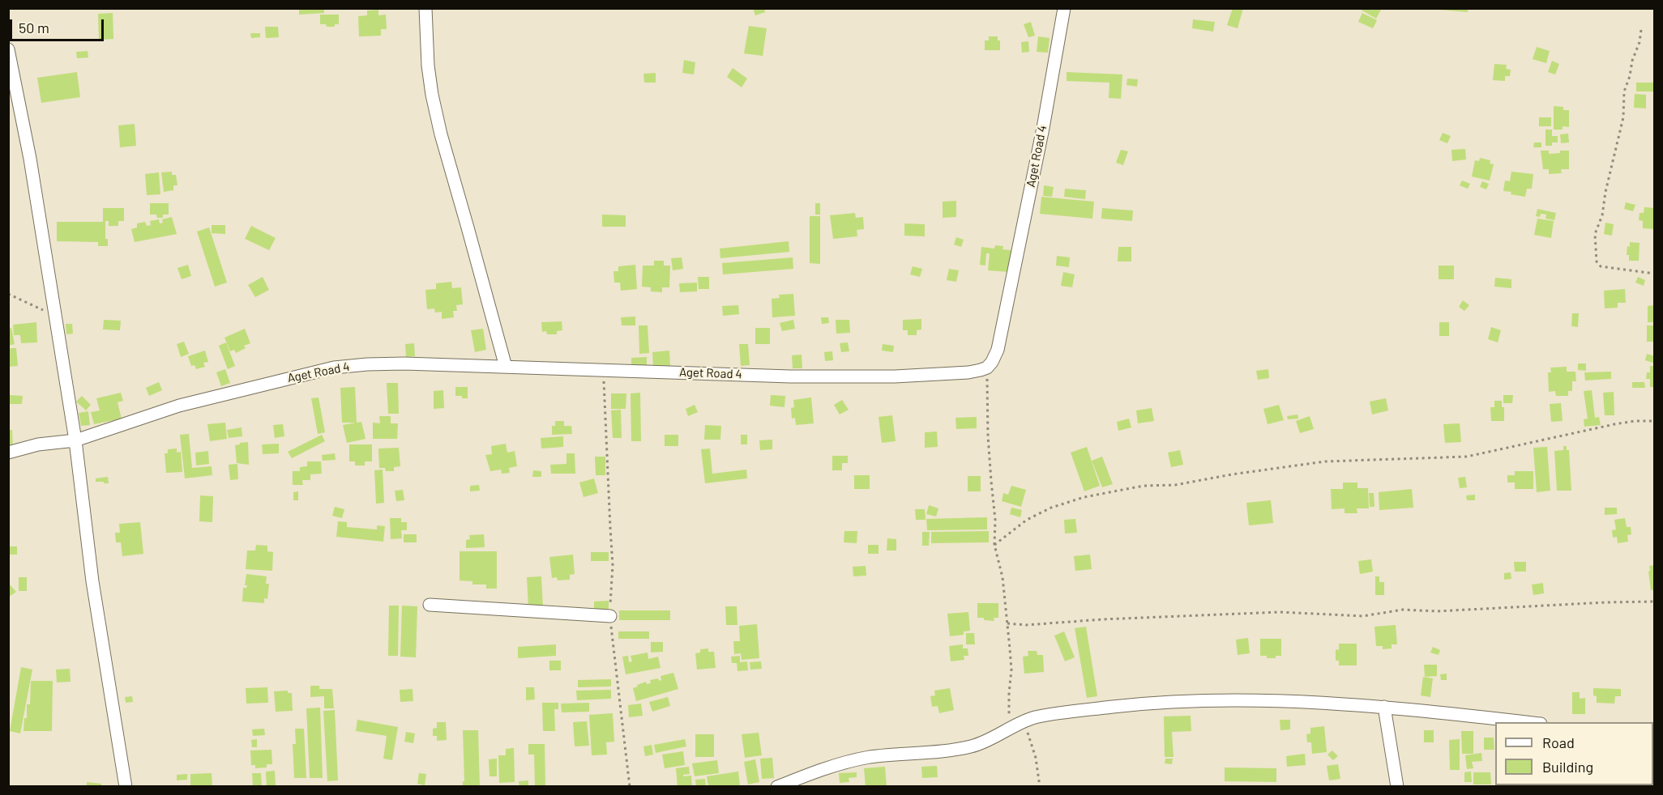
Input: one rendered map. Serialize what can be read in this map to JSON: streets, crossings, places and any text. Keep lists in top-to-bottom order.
{
  "streets": {
    "street": ["Aget Road 4"]
  },
  "legend": ["Road", "Building"],
  "scale_bar": "50 m"
}
